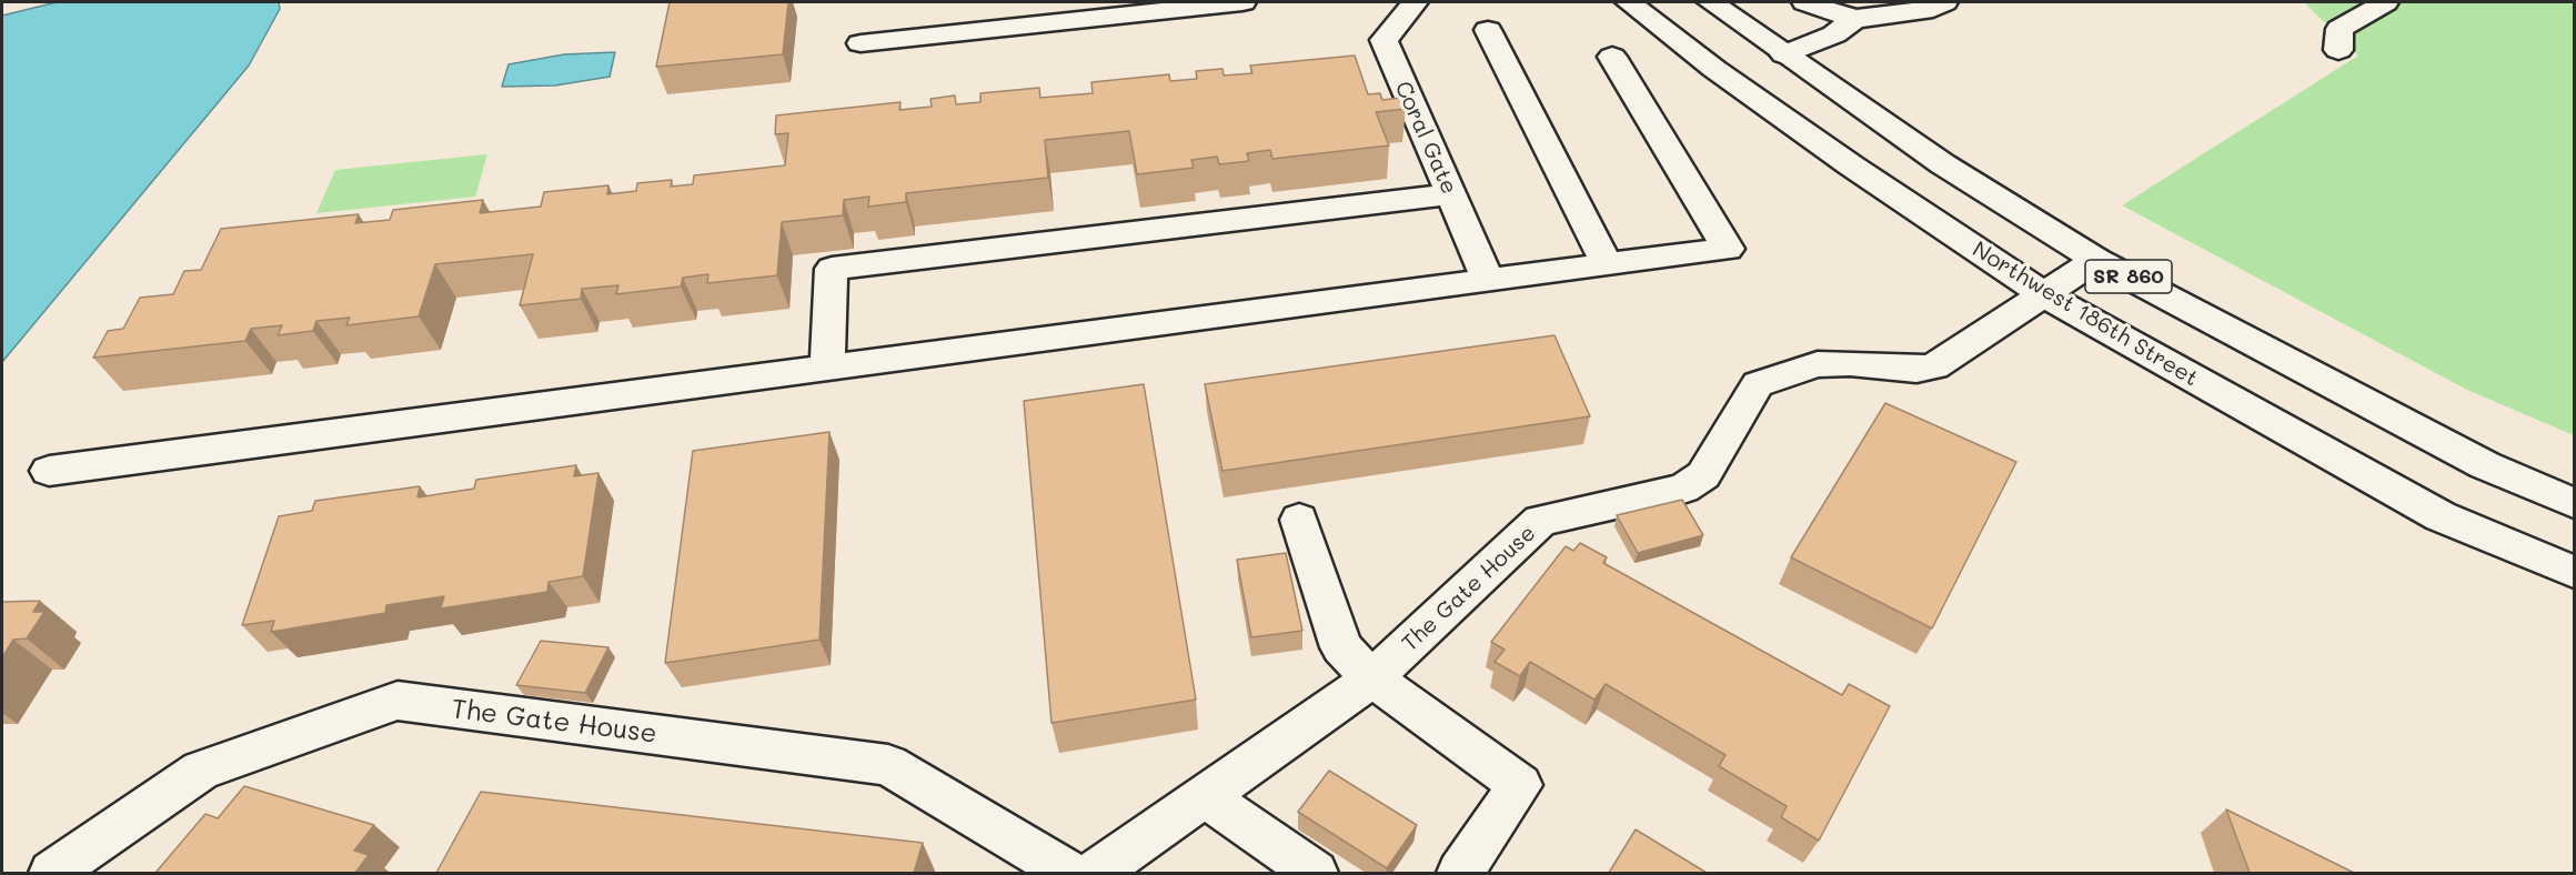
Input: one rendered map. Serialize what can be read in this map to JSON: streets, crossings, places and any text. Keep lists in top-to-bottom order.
{
  "streets": {
    "main road": [
      "Coral Gate",
      "SR 860",
      "Northwest 186th Street",
      "The Gate House"
    ]
  },
  "crossings": [
    ["SR 860", "The Gate House"],
    ["Northwest 186th Street", "The Gate House"]
  ]
}
